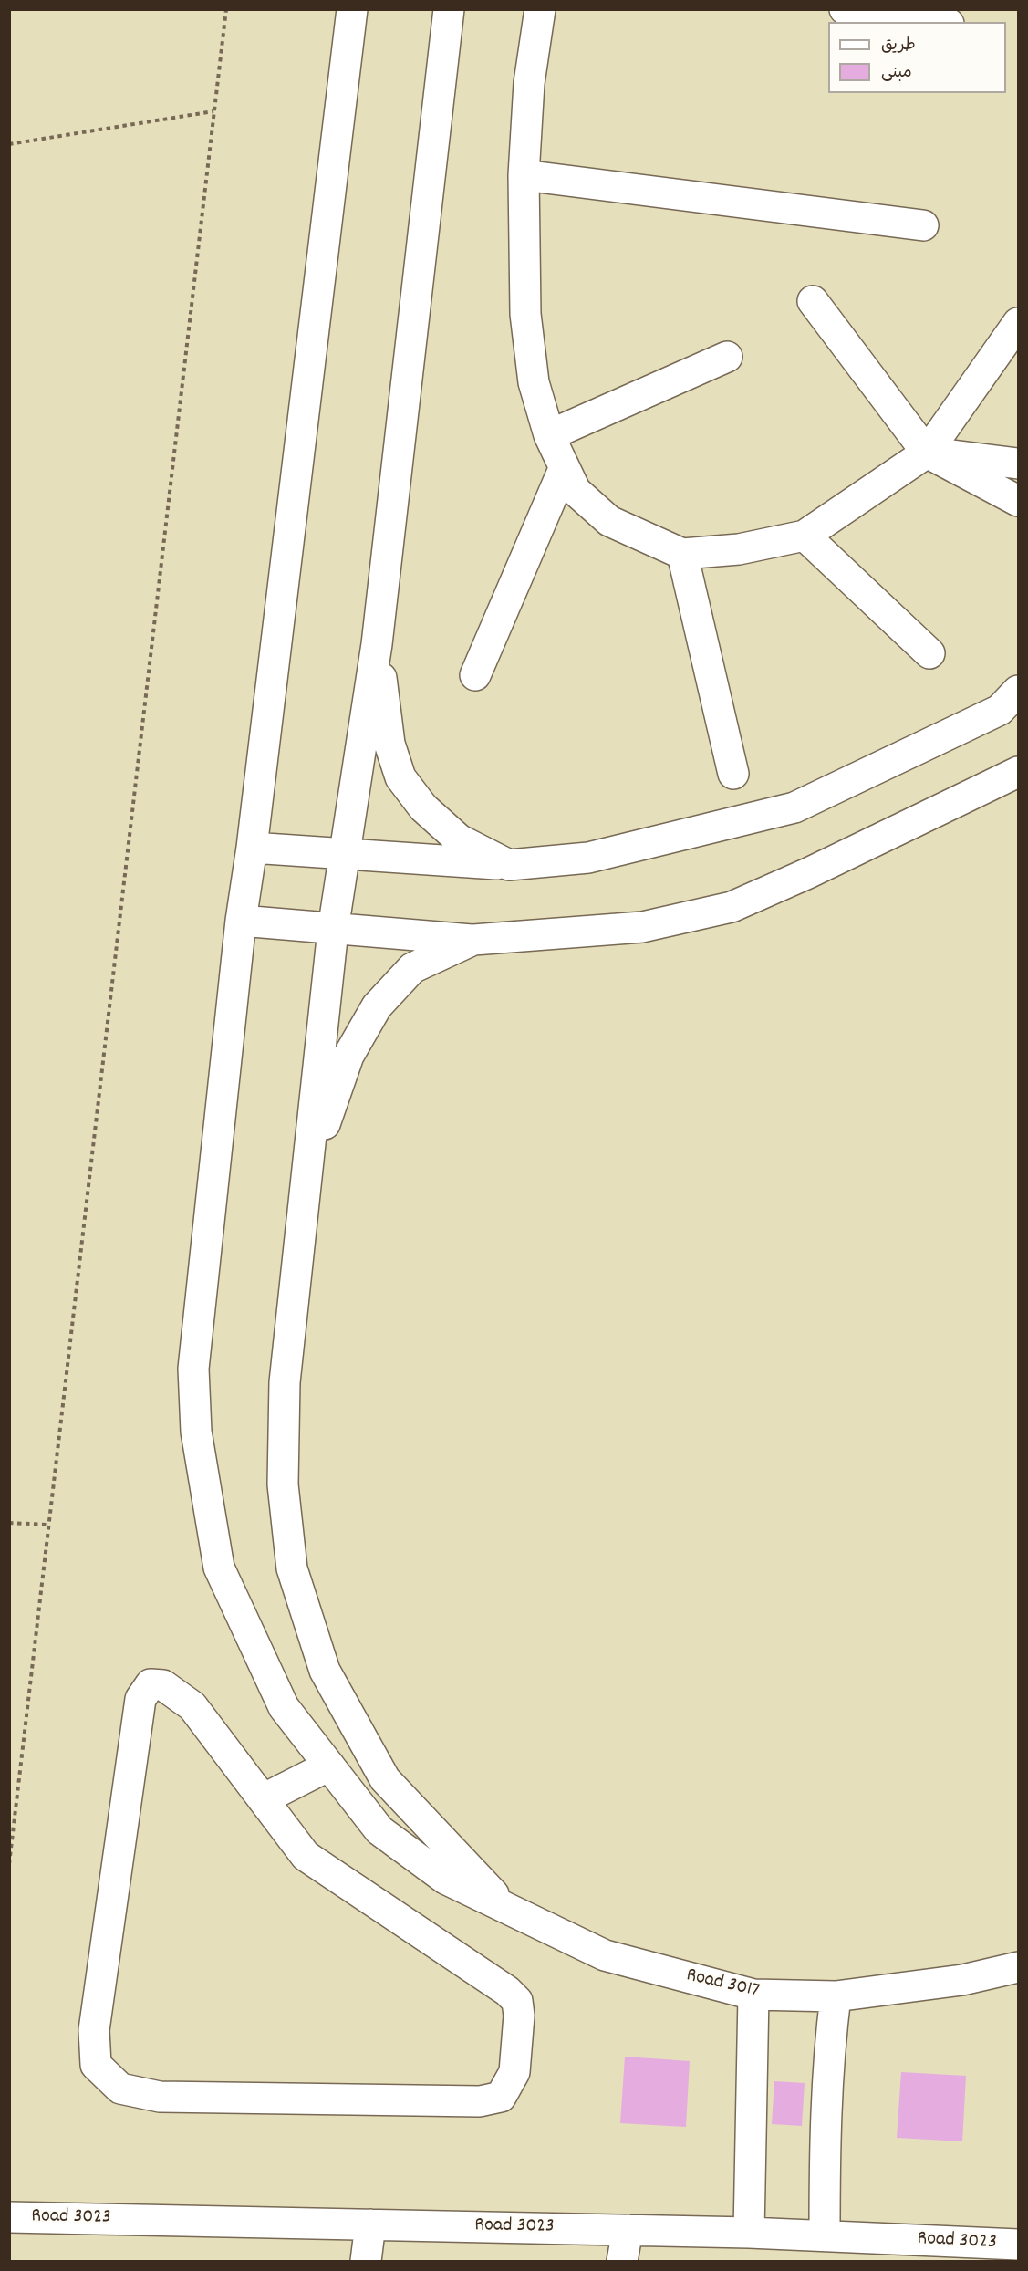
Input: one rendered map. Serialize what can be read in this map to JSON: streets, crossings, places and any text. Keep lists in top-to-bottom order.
{
  "streets": {
    "street": ["Road 3017", "Road 3023"]
  },
  "legend": ["طريق", "مبنى"]
}
